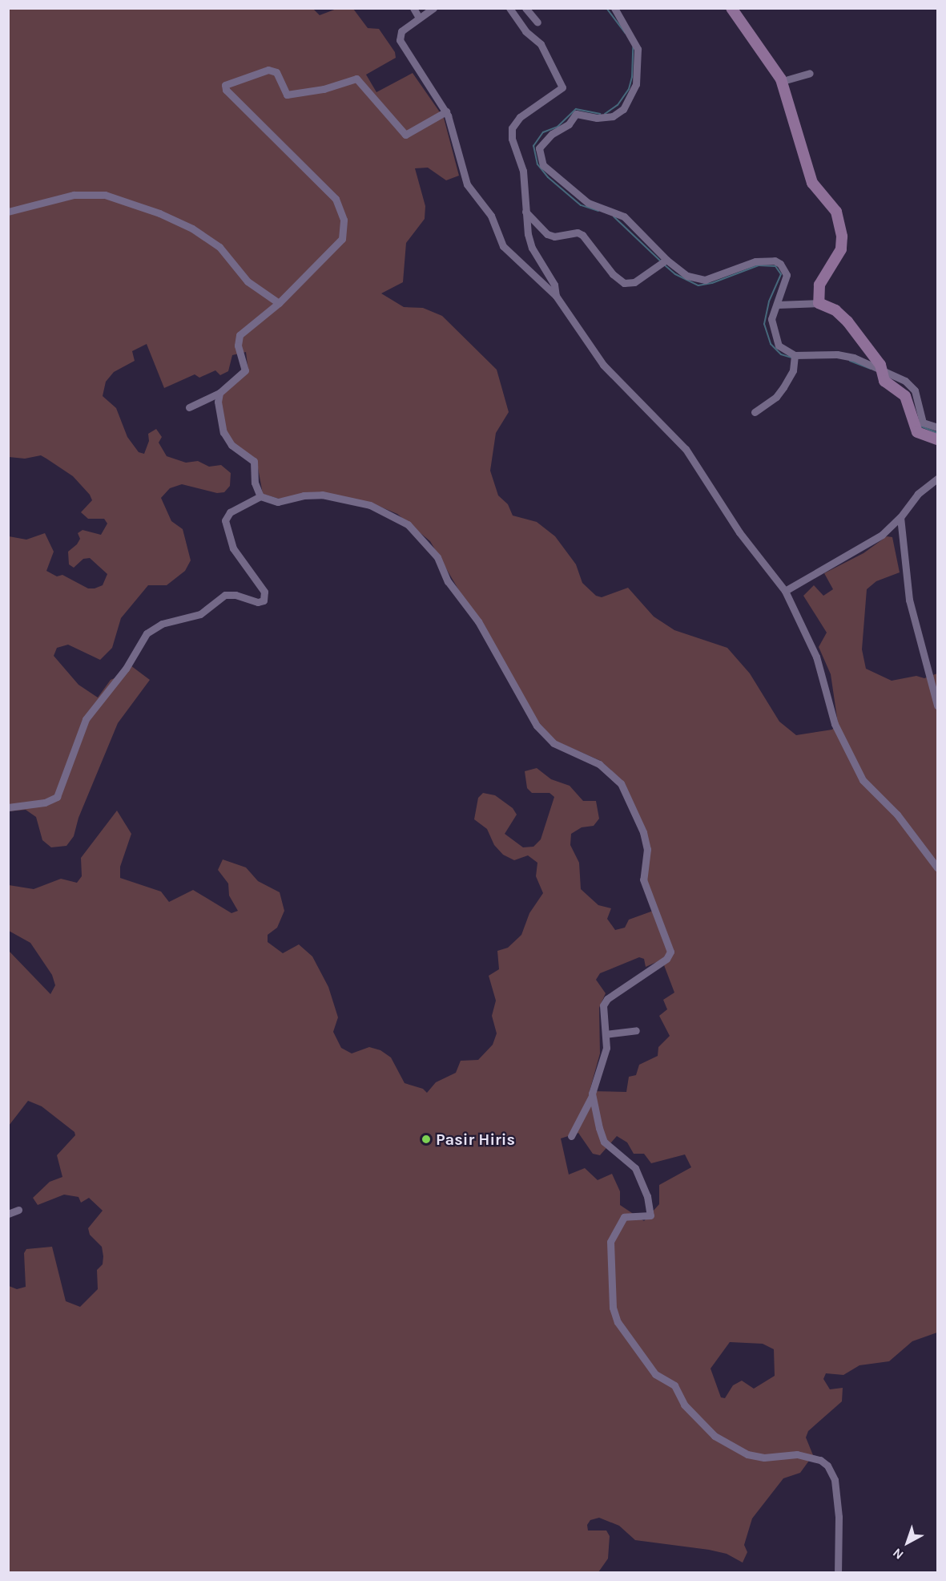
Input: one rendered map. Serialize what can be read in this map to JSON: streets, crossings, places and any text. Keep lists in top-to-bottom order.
{
  "places": ["Pasir Hiris"],
  "north": "bottom left"
}
